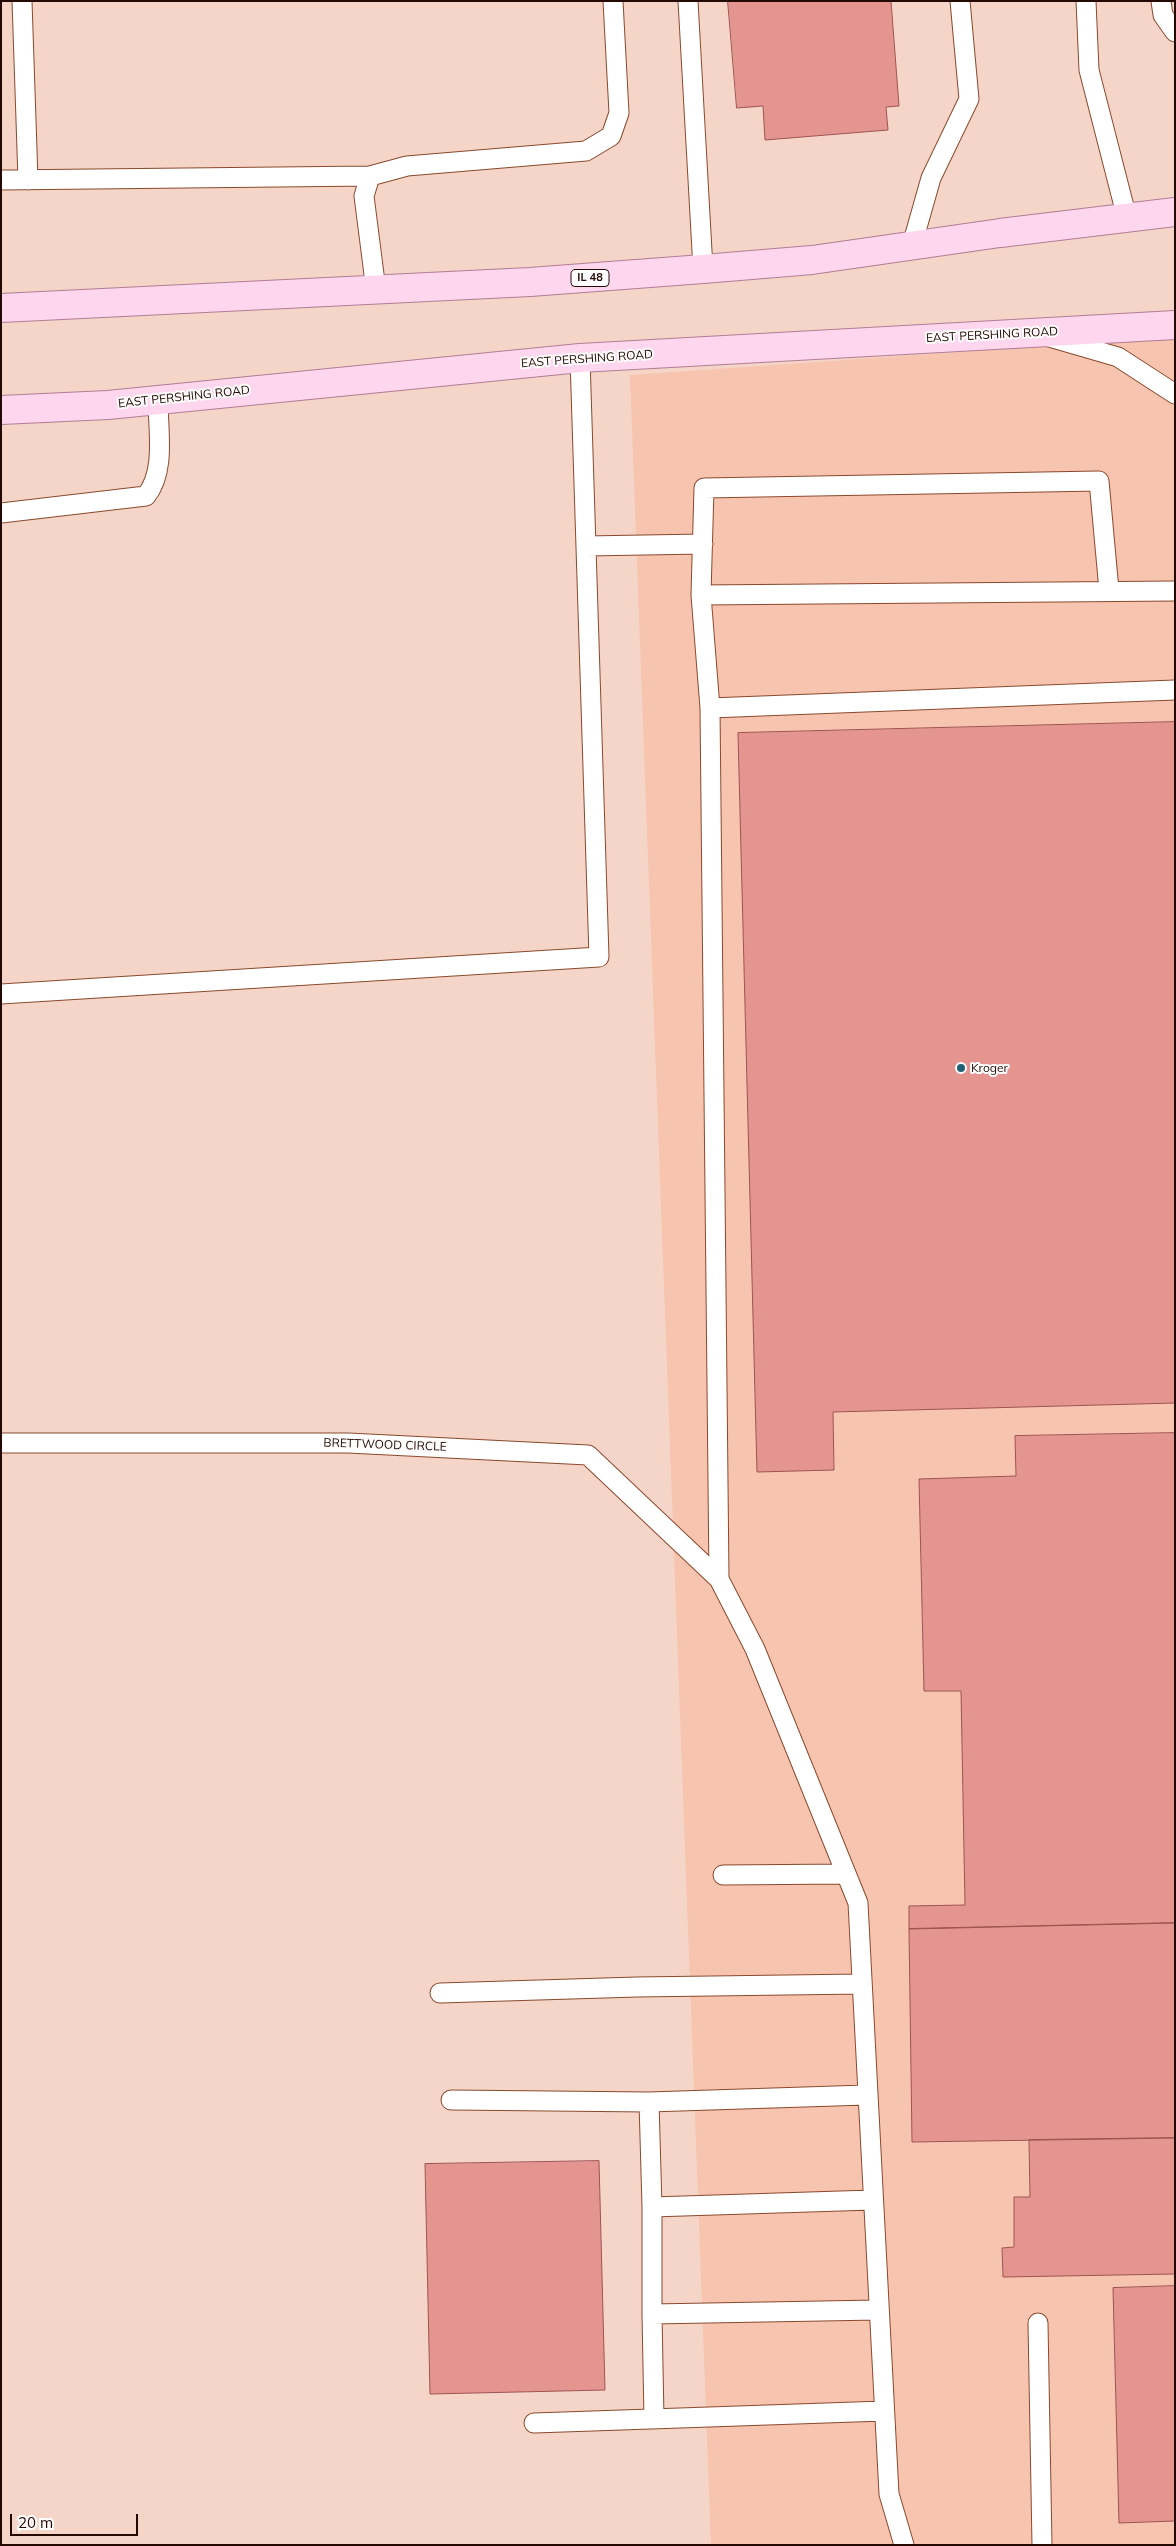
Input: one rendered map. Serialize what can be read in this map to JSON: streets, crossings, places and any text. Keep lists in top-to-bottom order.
{
  "streets": {
    "main road": ["IL 48", "EAST PERSHING ROAD"],
    "lane": ["BRETTWOOD CIRCLE"]
  },
  "places": ["Kroger"],
  "scale_bar": "20 m"
}
